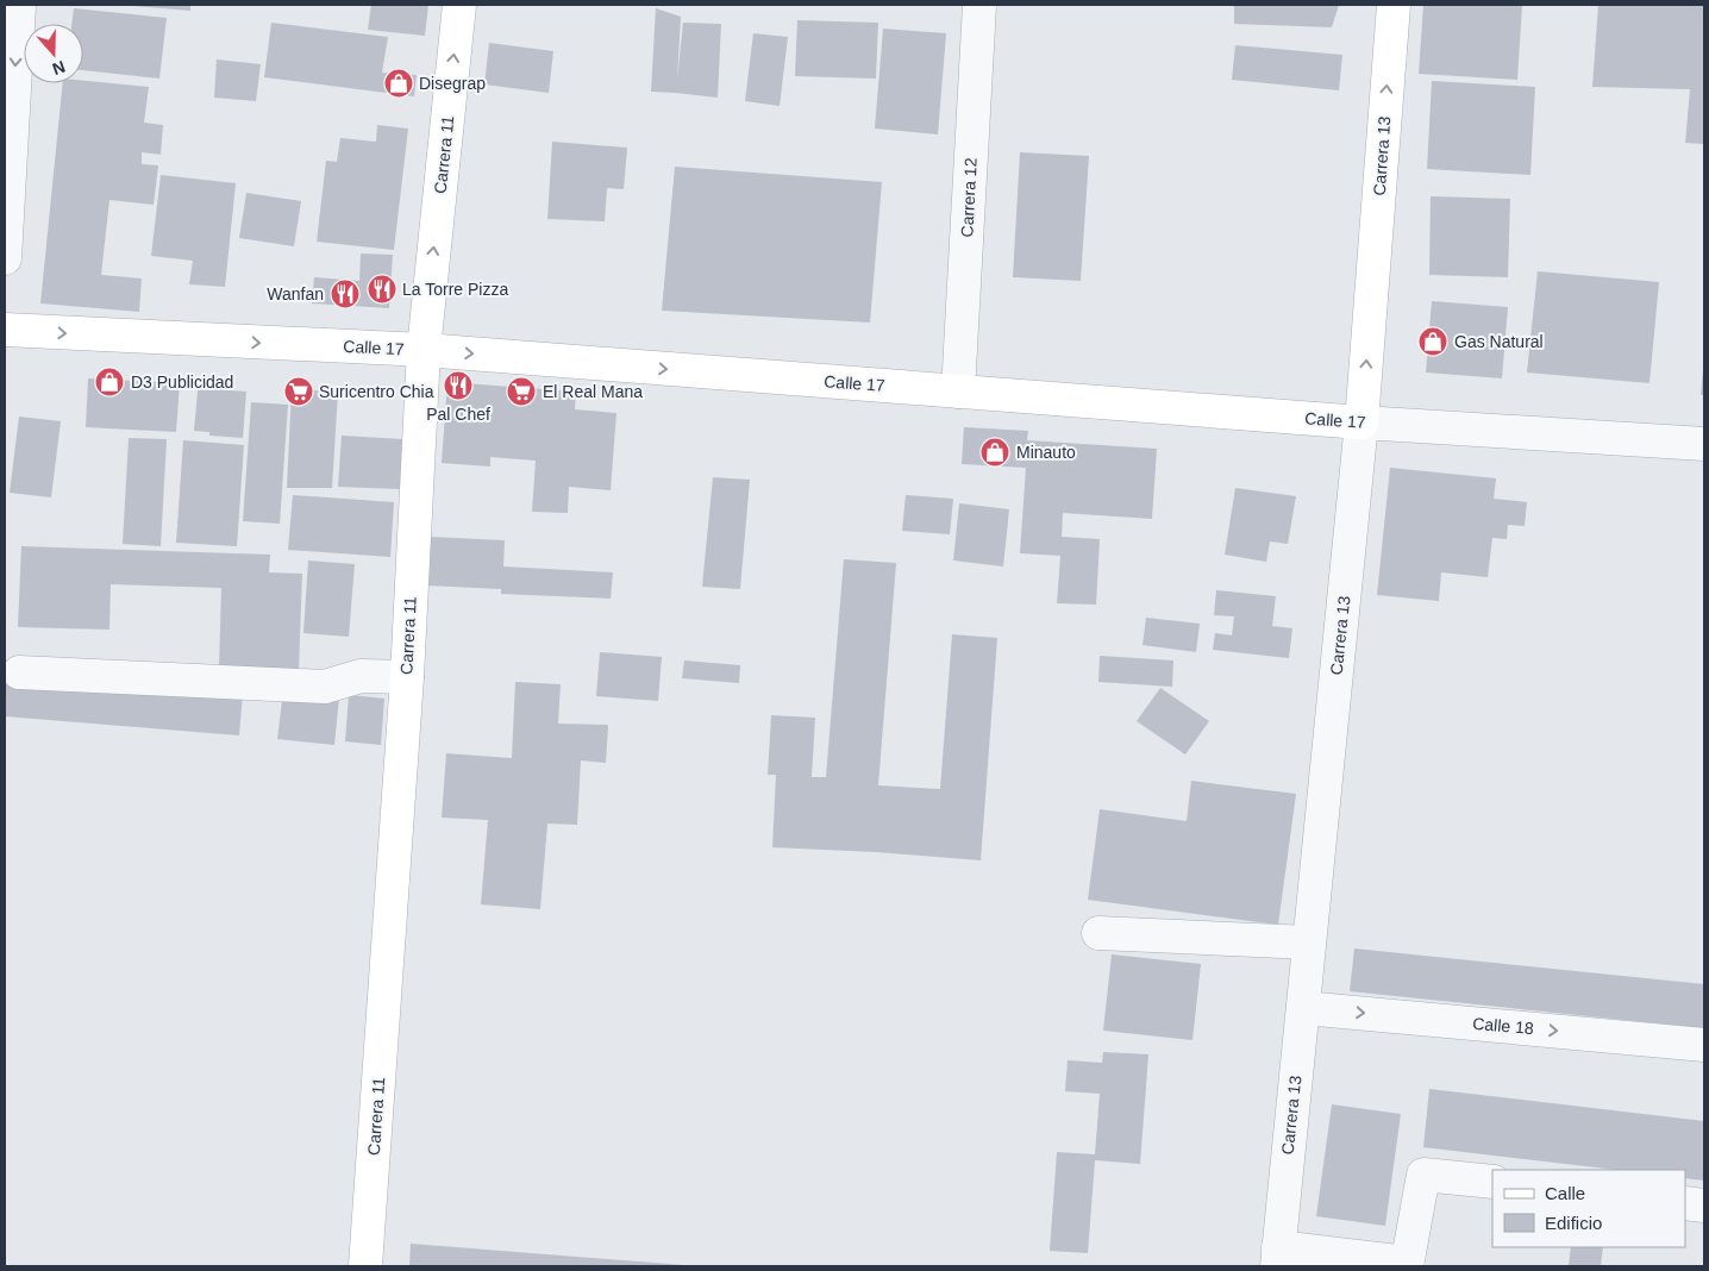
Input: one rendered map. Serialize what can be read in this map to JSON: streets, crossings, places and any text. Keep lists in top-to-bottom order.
{
  "streets": {
    "main road": ["Carrera 11", "Carrera 13", "Calle 17"],
    "street": ["Carrera 12", "Calle 18"]
  },
  "crossings": [
    ["Carrera 11", "Calle 17"],
    ["Carrera 13", "Calle 17"],
    ["Carrera 13", "Calle 18"],
    ["Carrera 12", "Calle 17"]
  ],
  "one_way": ["Calle 17"],
  "places": {
    "shop": [
      "Disegrap",
      "Gas Natural",
      "D3 Publicidad",
      "Minauto"
    ],
    "restaurant": ["La Torre Pizza", "Wanfan", "Pal Chef"],
    "supermarket": ["Suricentro Chia", "El Real Mana"]
  },
  "legend": ["Calle", "Edificio"],
  "north": "bottom"
}
